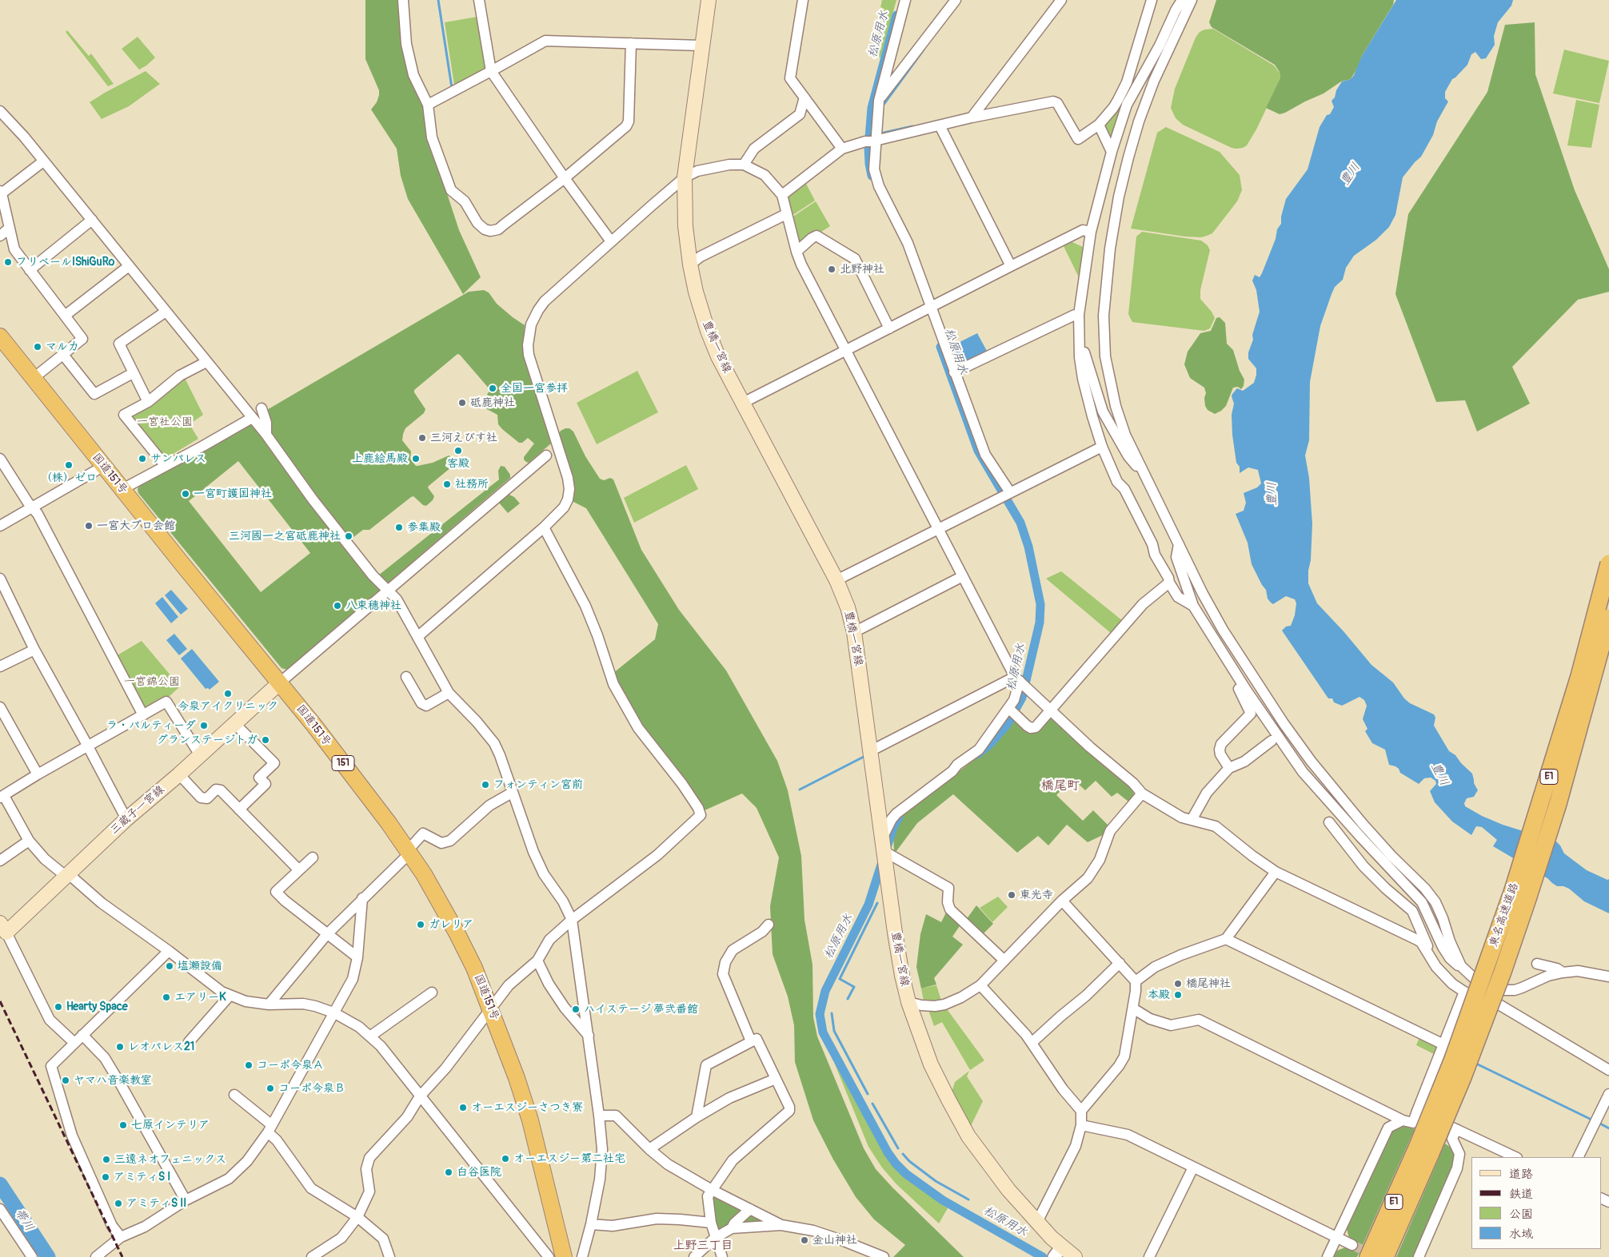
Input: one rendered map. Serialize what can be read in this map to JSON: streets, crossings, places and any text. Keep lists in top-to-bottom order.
{
  "streets": {
    "highway": [
      "国道151号",
      "151",
      "E1",
      "東名高速道路"
    ],
    "main road": ["豊橋一宮線", "三蔵子一宮線"]
  },
  "crossings": [
    ["国道151号", "三蔵子一宮線"]
  ],
  "districts": ["橋尾町", "上野三丁目"],
  "water": ["松原用水", "豊川", "帯川"],
  "parks": ["一宮社公園", "一宮錦公園"],
  "places": [
    "フリベールIShiGuRo",
    "北野神社",
    "マルカ",
    "全国一宮参拝",
    "砥鹿神社",
    "三河えびす社",
    "客殿",
    "サンパレス",
    "上鹿絵馬殿",
    "（株）ゼロ",
    "社務所",
    "一宮町護国神社",
    "一宮大ブロ会館",
    "参集殿",
    "三河國一之宮砥鹿神社",
    "八束穂神社",
    "今泉アイクリニック",
    "ラ・パルティーダ",
    "グランステージトガ",
    "フォンティン宮前",
    "東光寺",
    "ガレリア",
    "塩瀬設備",
    "橋尾神社",
    "本殿",
    "エアリーK",
    "Hearty Space",
    "ハイステージ 夢弐番館",
    "レオパレス21",
    "コーポ今泉Ａ",
    "ヤマハ音楽教室",
    "コーポ今泉Ｂ",
    "オーエスジーさつき寮",
    "七原インテリア",
    "オーエスジー第二社宅",
    "三遠ネオフェニックス",
    "白谷医院",
    "アミティS I",
    "アミティS II",
    "金山神社"
  ],
  "legend": [
    "道路",
    "鉄道",
    "公園",
    "水域"
  ]
}
